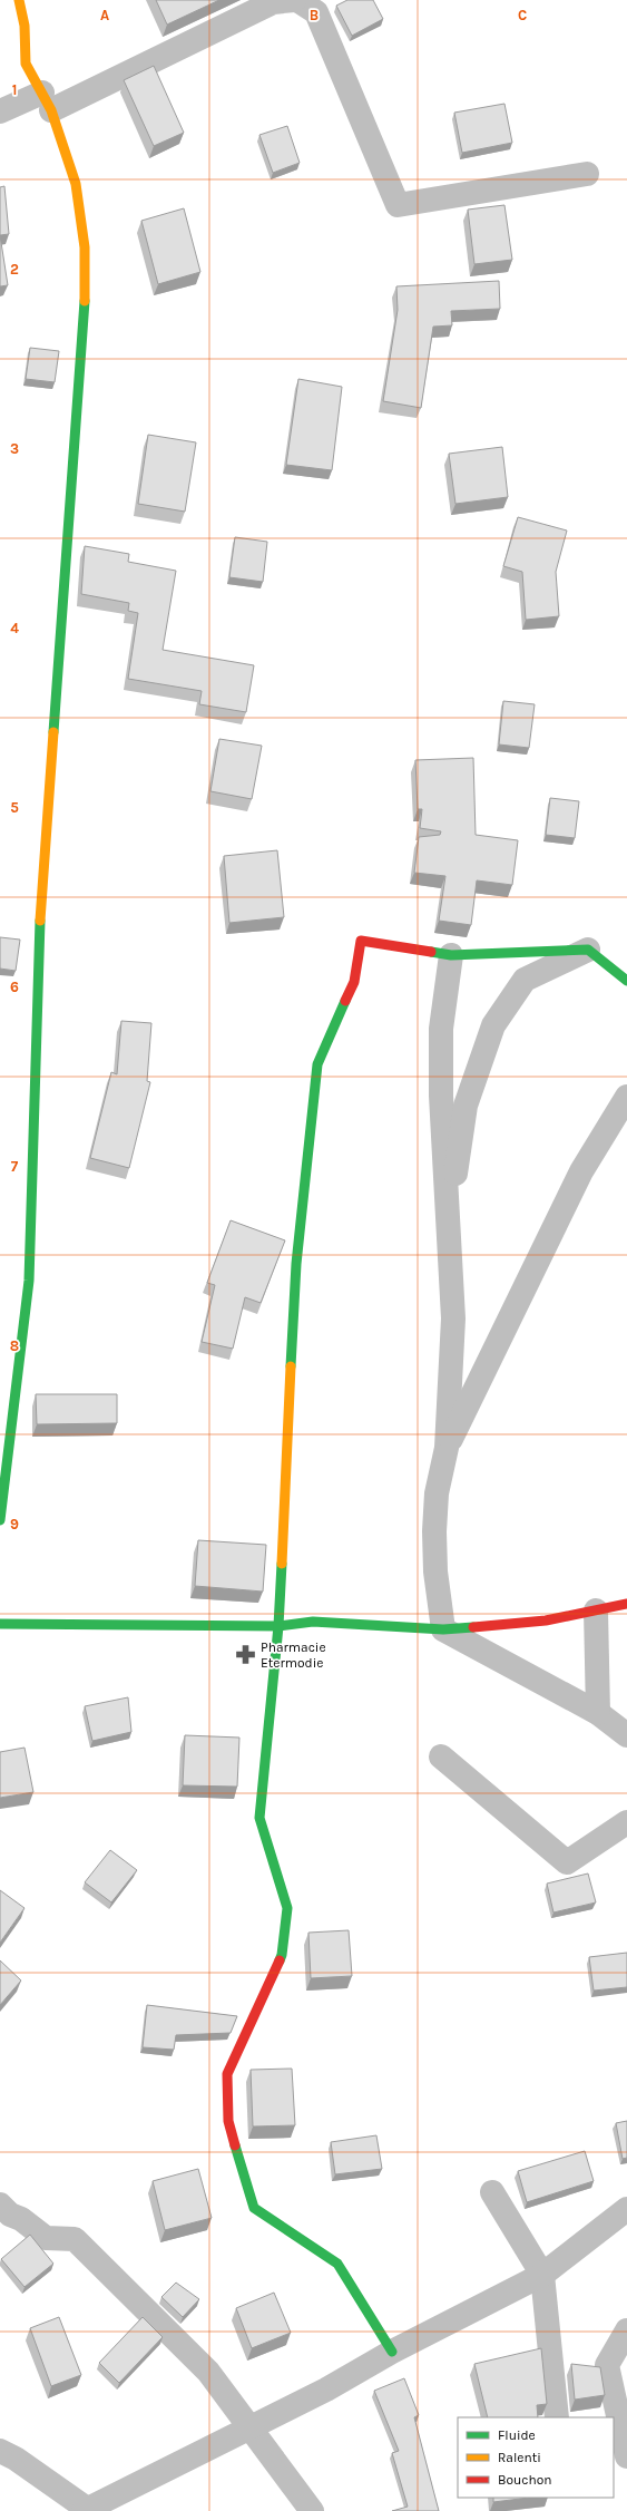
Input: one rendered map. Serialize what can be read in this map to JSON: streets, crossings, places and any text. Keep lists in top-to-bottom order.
{
  "places": {
    "pharmacy": ["Pharmacie Etermodie"]
  },
  "legend": ["Fluide", "Ralenti", "Bouchon"],
  "grid": {
    "columns": ["A", "B", "C"],
    "rows": [
      "1",
      "2",
      "3",
      "4",
      "5",
      "6",
      "7",
      "8",
      "9"
    ]
  }
}
